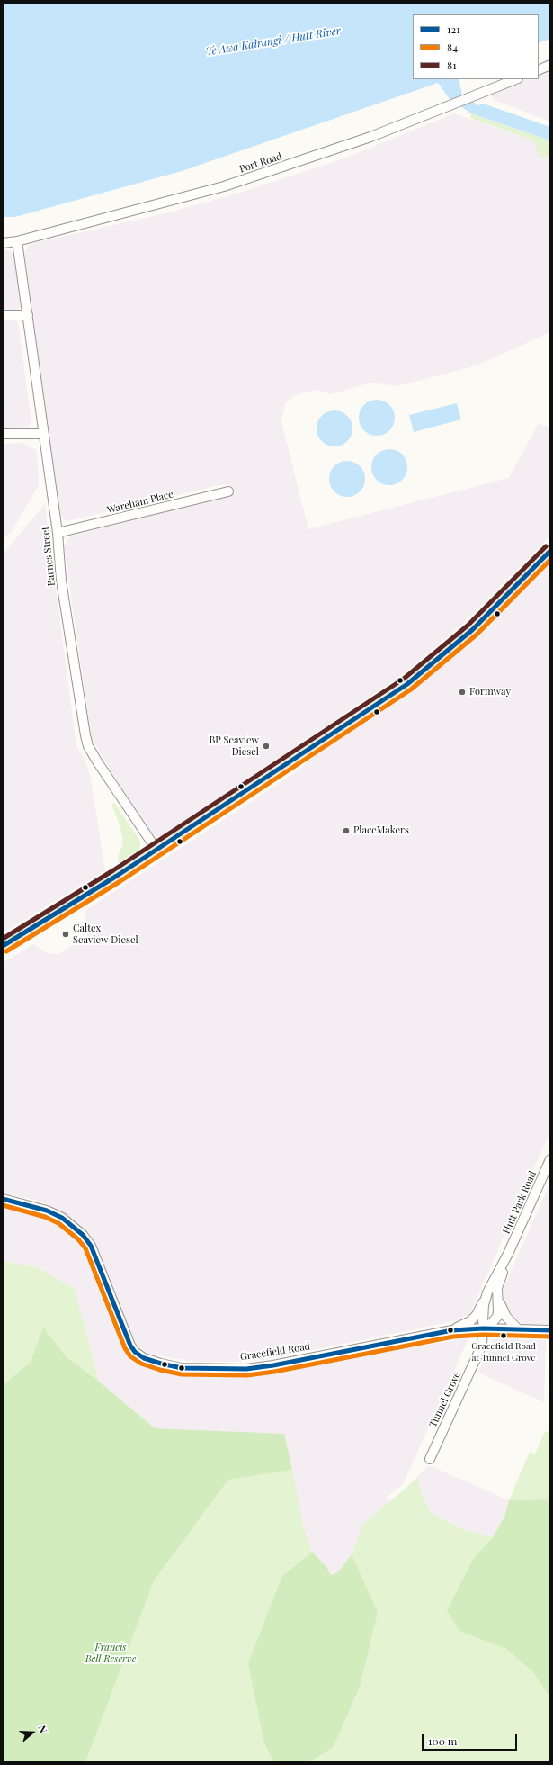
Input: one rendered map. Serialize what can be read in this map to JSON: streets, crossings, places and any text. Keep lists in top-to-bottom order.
{
  "streets": {
    "street": [
      "Port Road",
      "Wareham Place",
      "Barnes Street",
      "Hutt Park Road",
      "Gracefield Road",
      "Tunnel Grove"
    ]
  },
  "crossings": [
    ["Port Road", "Barnes Street"],
    ["Wareham Place", "Barnes Street"],
    ["Hutt Park Road", "Gracefield Road"],
    ["Hutt Park Road", "Tunnel Grove"],
    ["Gracefield Road", "Tunnel Grove"]
  ],
  "water": ["Te Awa Kairangi / Hutt River"],
  "parks": ["Francis Bell Reserve"],
  "places": [
    "Formway",
    "BP Seaview Diesel",
    "PlaceMakers",
    "Caltex Seaview Diesel",
    "Gracefield Road at Tunnel Grove"
  ],
  "lines": ["transit line 81", "transit line 121", "transit line 84"],
  "legend": ["121", "84", "81"],
  "scale_bar": "100 m",
  "north": "right"
}
